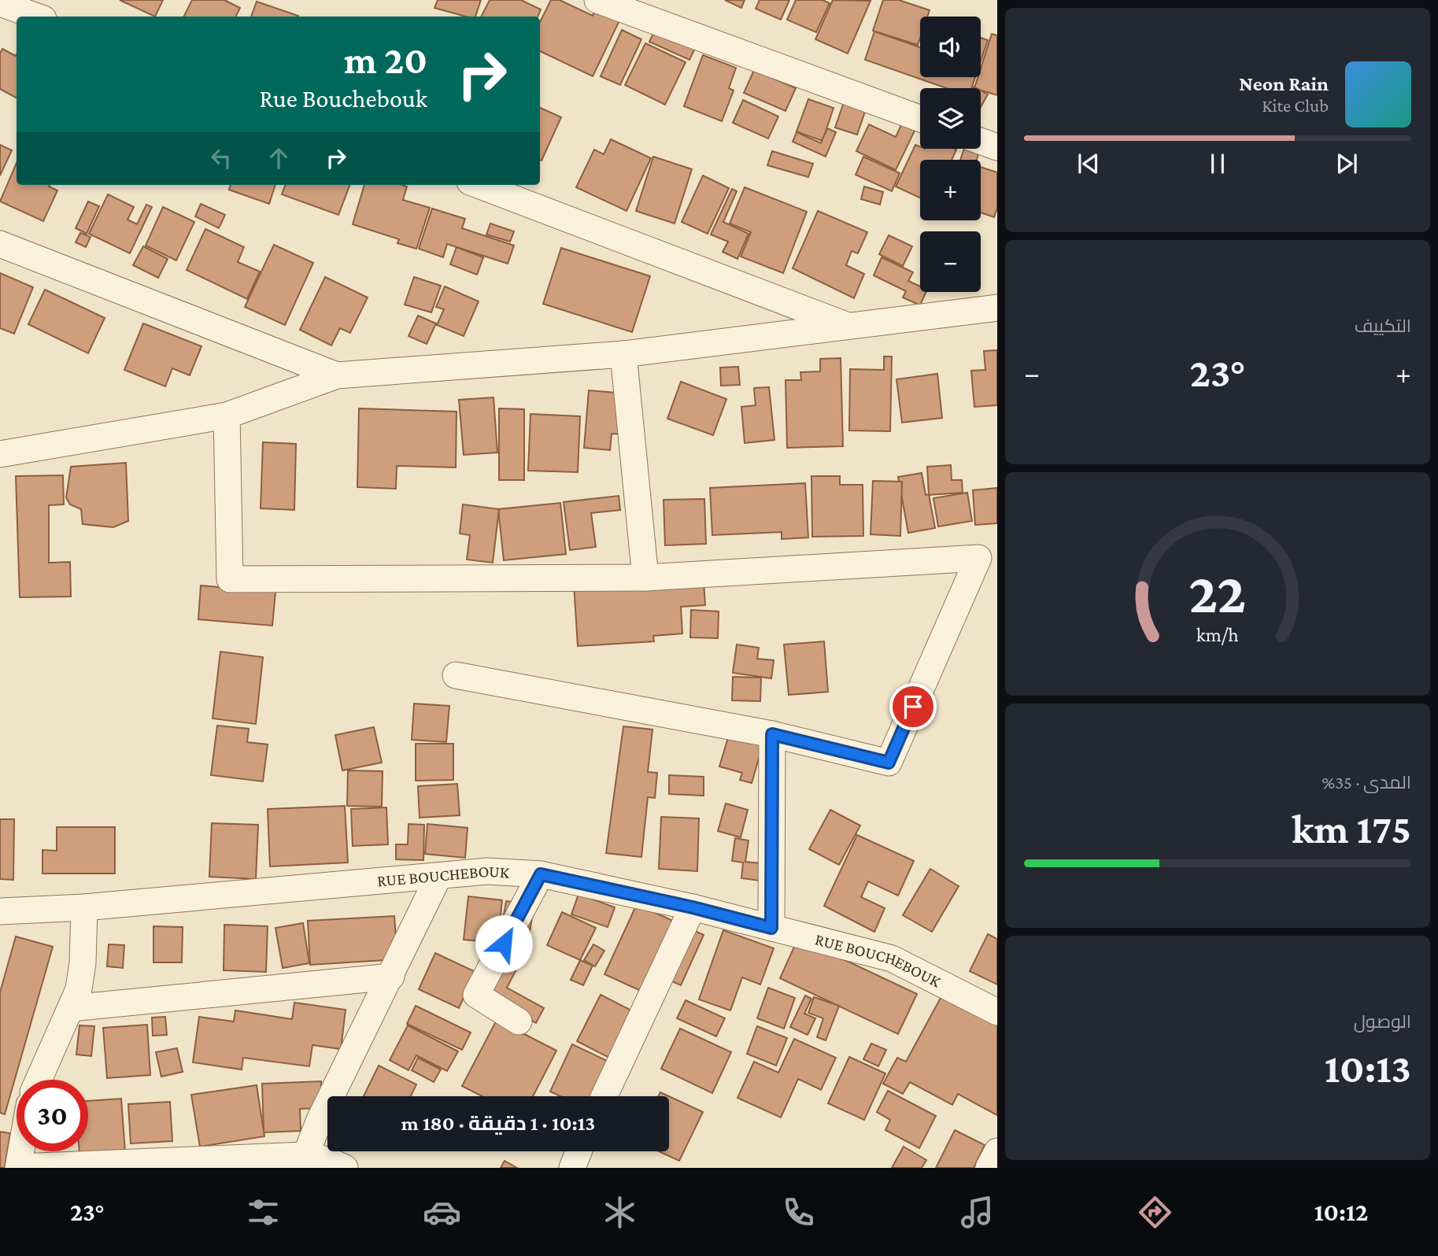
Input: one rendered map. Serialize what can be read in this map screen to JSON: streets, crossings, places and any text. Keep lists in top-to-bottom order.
{
  "streets": {
    "street": ["RUE BOUCHEBOUK"]
  },
  "page": {
    "map_buttons": ["+", "−"],
    "turn": ["20 m", "Rue Bouchebouk"],
    "song": ["Neon Rain", "Kite Club"],
    "tile": [
      "التكييف",
      ["المدى · 35%", "175 km"],
      ["الوصول", "10:13"]
    ],
    "heat": ["−", "23°", "+"],
    "limit": "30",
    "trip": "10:13 · 1 دقيقة · 180 m",
    "tabs": ["10:12", "23°"],
    "gauge": ["22", "km/h"]
  }
}
